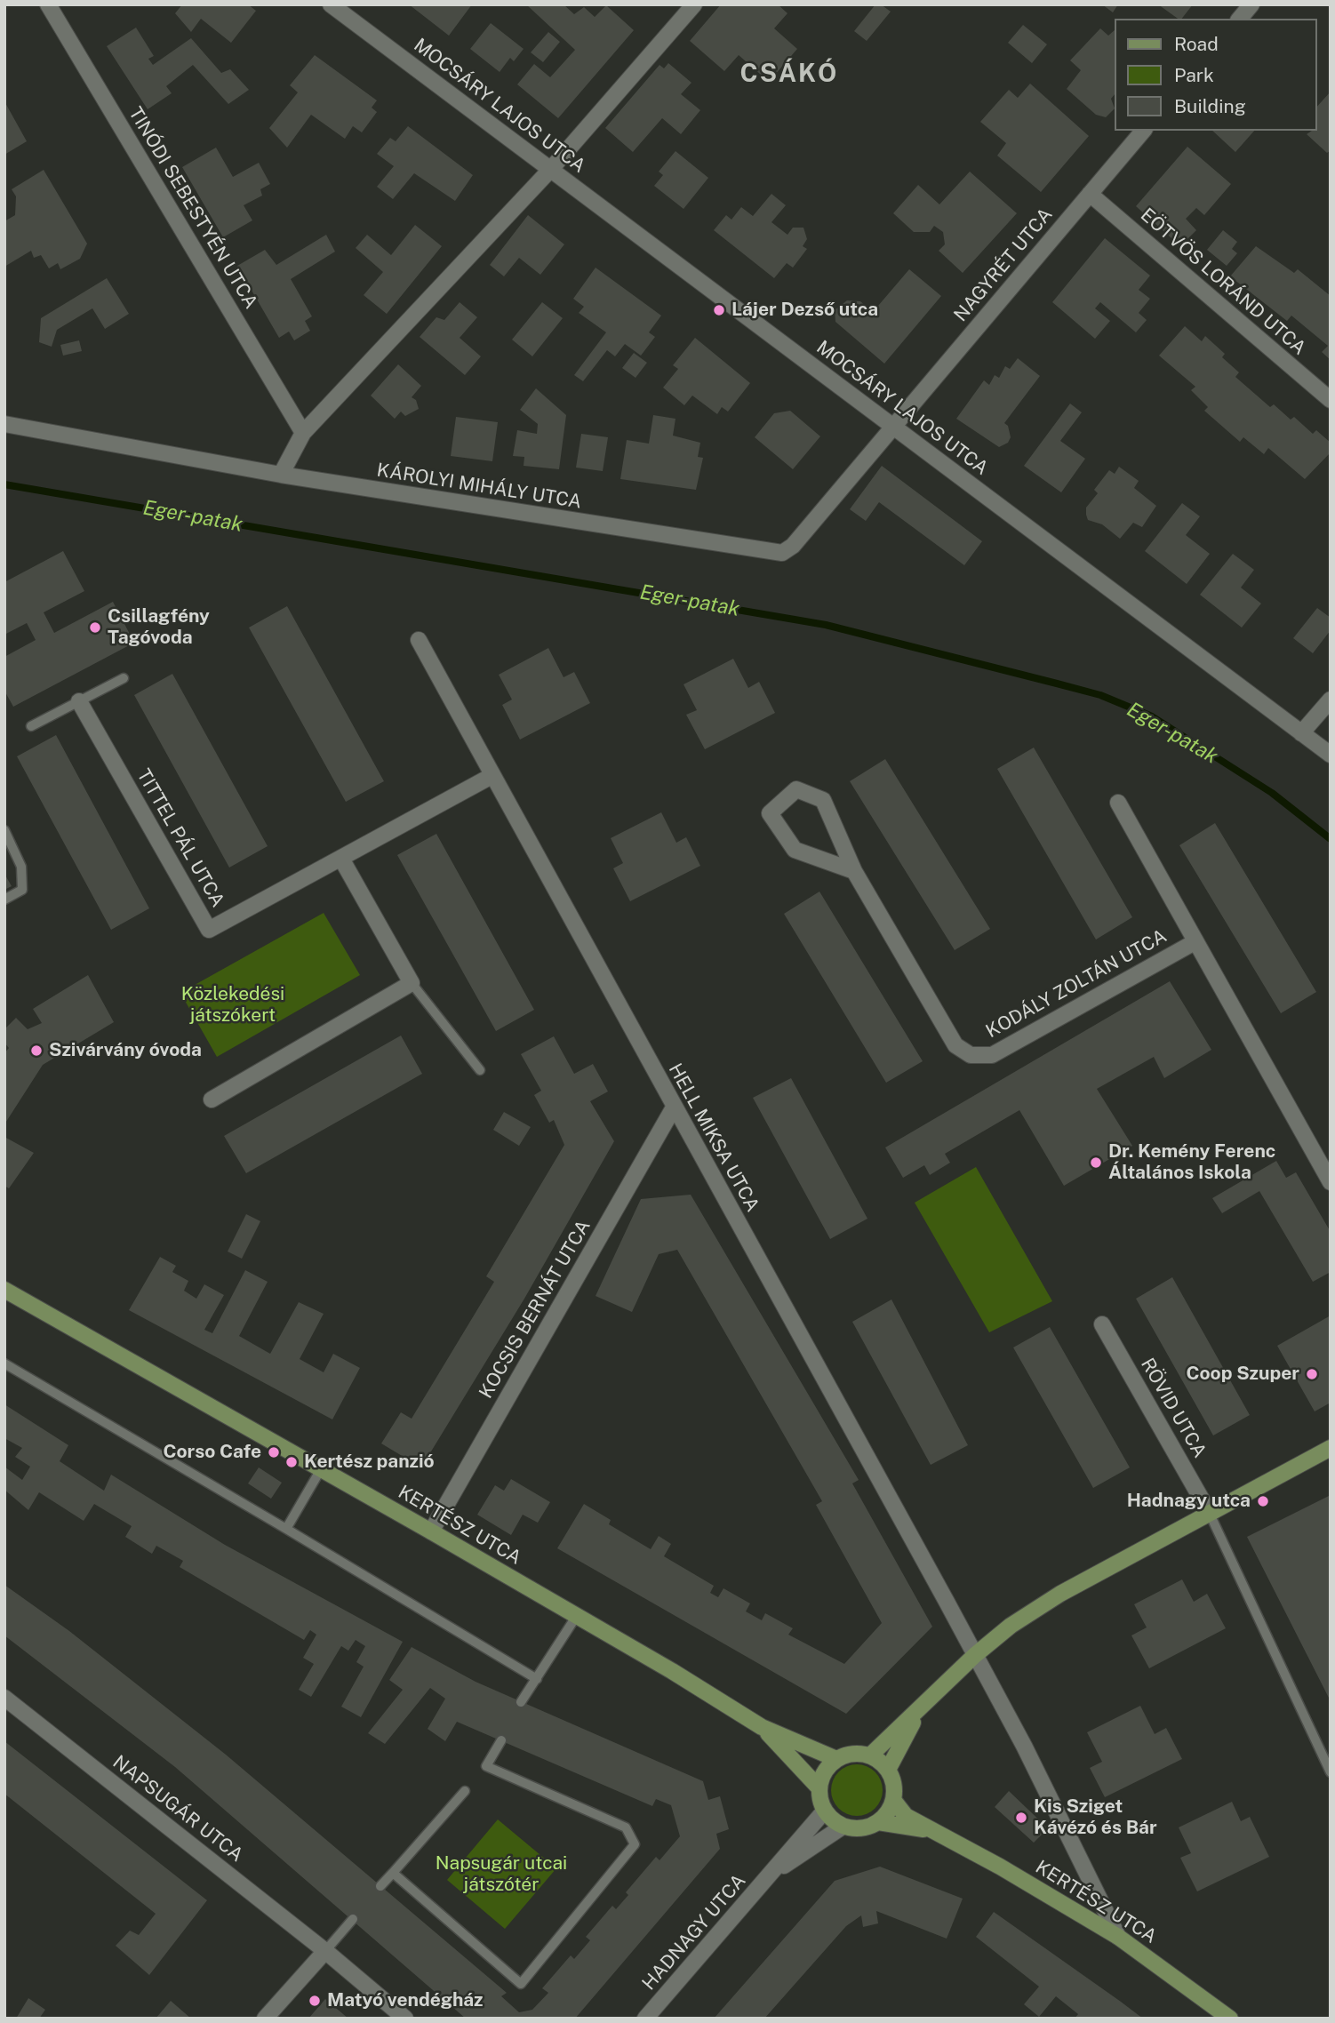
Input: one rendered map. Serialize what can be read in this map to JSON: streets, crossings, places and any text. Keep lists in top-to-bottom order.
{
  "streets": {
    "street": [
      "MOCSÁRY LAJOS UTCA",
      "TINÓDI SEBESTYÉN UTCA",
      "NAGYRÉT UTCA",
      "EÖTVÖS LORÁND UTCA",
      "KÁROLYI MIHÁLY UTCA",
      "TITTEL PÁL UTCA",
      "KODÁLY ZOLTÁN UTCA",
      "HELL MIKSA UTCA",
      "KOCSIS BERNÁT UTCA",
      "RÖVID UTCA",
      "KERTÉSZ UTCA",
      "NAPSUGÁR UTCA",
      "HADNAGY UTCA"
    ]
  },
  "crossings": [
    ["MOCSÁRY LAJOS UTCA", "NAGYRÉT UTCA"],
    ["MOCSÁRY LAJOS UTCA", "KÁROLYI MIHÁLY UTCA"],
    ["NAGYRÉT UTCA", "EÖTVÖS LORÁND UTCA"],
    ["NAGYRÉT UTCA", "KÁROLYI MIHÁLY UTCA"],
    ["TITTEL PÁL UTCA", "HELL MIKSA UTCA"],
    ["HELL MIKSA UTCA", "KOCSIS BERNÁT UTCA"],
    ["HELL MIKSA UTCA", "KERTÉSZ UTCA"],
    ["KOCSIS BERNÁT UTCA", "KERTÉSZ UTCA"],
    ["KERTÉSZ UTCA", "HADNAGY UTCA"]
  ],
  "districts": ["CSÁKÓ"],
  "water": ["Eger-patak"],
  "parks": ["Közlekedési játszókert", "Napsugár utcai játszótér"],
  "places": [
    "Lájer Dezső utca",
    "Csillagfény Tagóvoda",
    "Szivárvány óvoda",
    "Dr. Kemény Ferenc Általános Iskola",
    "Coop Szuper",
    "Corso Cafe",
    "Kertész panzió",
    "Hadnagy utca",
    "Kis Sziget Kávézó és Bár",
    "Matyó vendégház"
  ],
  "legend": ["Road", "Park", "Building"]
}
